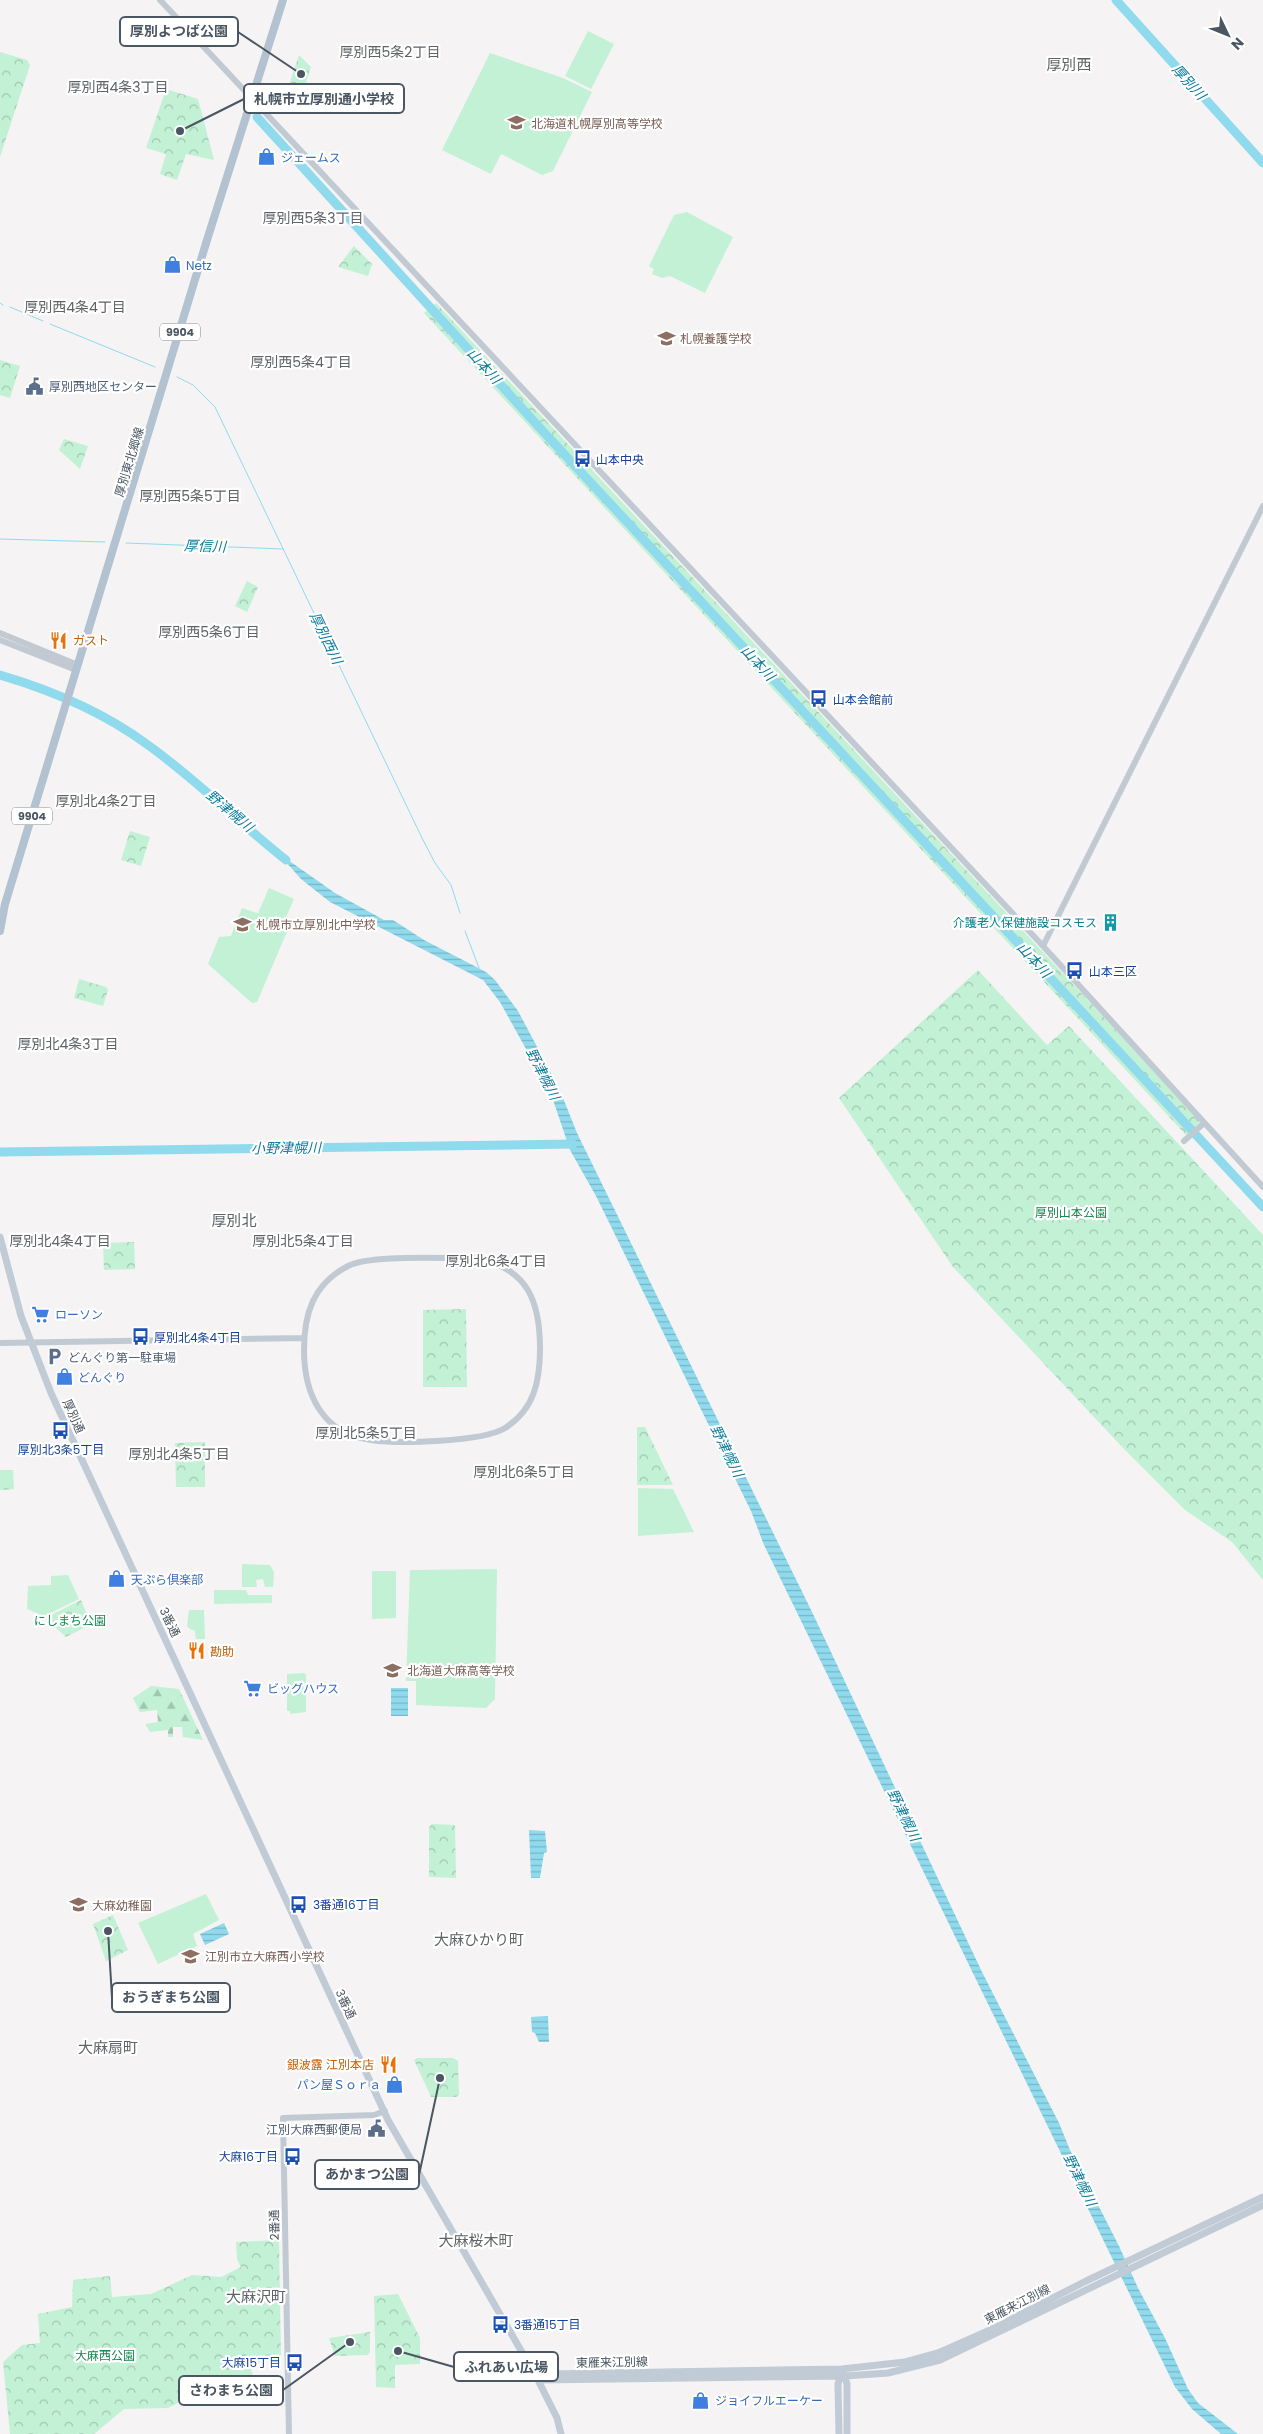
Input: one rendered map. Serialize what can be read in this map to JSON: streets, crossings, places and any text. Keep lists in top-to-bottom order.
{
  "streets": {
    "main road": [
      "9904",
      "厚別東北郷線",
      "厚別通",
      "3番通",
      "東雁来江別線"
    ],
    "street": ["2番通"]
  },
  "crossings": [
    ["厚別通", "3番通"],
    ["3番通", "2番通"],
    ["3番通", "東雁来江別線"]
  ],
  "districts": [
    "厚別西5条2丁目",
    "厚別西",
    "厚別西4条3丁目",
    "厚別西5条3丁目",
    "厚別西4条4丁目",
    "厚別西5条4丁目",
    "厚別西5条5丁目",
    "厚別西5条6丁目",
    "厚別北4条2丁目",
    "厚別北4条3丁目",
    "厚別北",
    "厚別北4条4丁目",
    "厚別北5条4丁目",
    "厚別北6条4丁目",
    "厚別北5条5丁目",
    "厚別北4条5丁目",
    "厚別北6条5丁目",
    "大麻ひかり町",
    "大麻扇町",
    "大麻桜木町",
    "大麻沢町"
  ],
  "water": [
    "厚別川",
    "山本川",
    "厚信川",
    "厚別西川",
    "野津幌川",
    "小野津幌川"
  ],
  "parks": ["厚別山本公園", "にしまち公園", "大麻西公園"],
  "places": {
    "other": [
      "厚別よつば公園",
      "札幌市立厚別通小学校",
      "おうぎまち公園",
      "あかまつ公園",
      "さわまち公園",
      "ふれあい広場"
    ],
    "school or university": [
      "北海道札幌厚別高等学校",
      "札幌養護学校",
      "札幌市立厚別北中学校",
      "北海道大麻高等学校",
      "大麻幼稚園",
      "江別市立大麻西小学校"
    ],
    "shop": [
      "ジェームス",
      "Netz",
      "どんぐり",
      "天ぷら倶楽部",
      "パン屋Ｓｏｒａ",
      "ジョイフルエーケー"
    ],
    "public building": ["厚別西地区センター", "江別大麻西郵便局"],
    "bus stop": [
      "山本中央",
      "山本会館前",
      "山本三区",
      "厚別北4条4丁目",
      "厚別北3条5丁目",
      "3番通16丁目",
      "大麻16丁目",
      "3番通15丁目",
      "大麻15丁目"
    ],
    "restaurant": ["ガスト", "勘助", "銀波露 江別本店"],
    "building": ["介護老人保健施設コスモス"],
    "supermarket": ["ローソン", "ビッグハウス"],
    "parking": ["どんぐり第一駐車場"]
  },
  "north": "bottom right"
}
